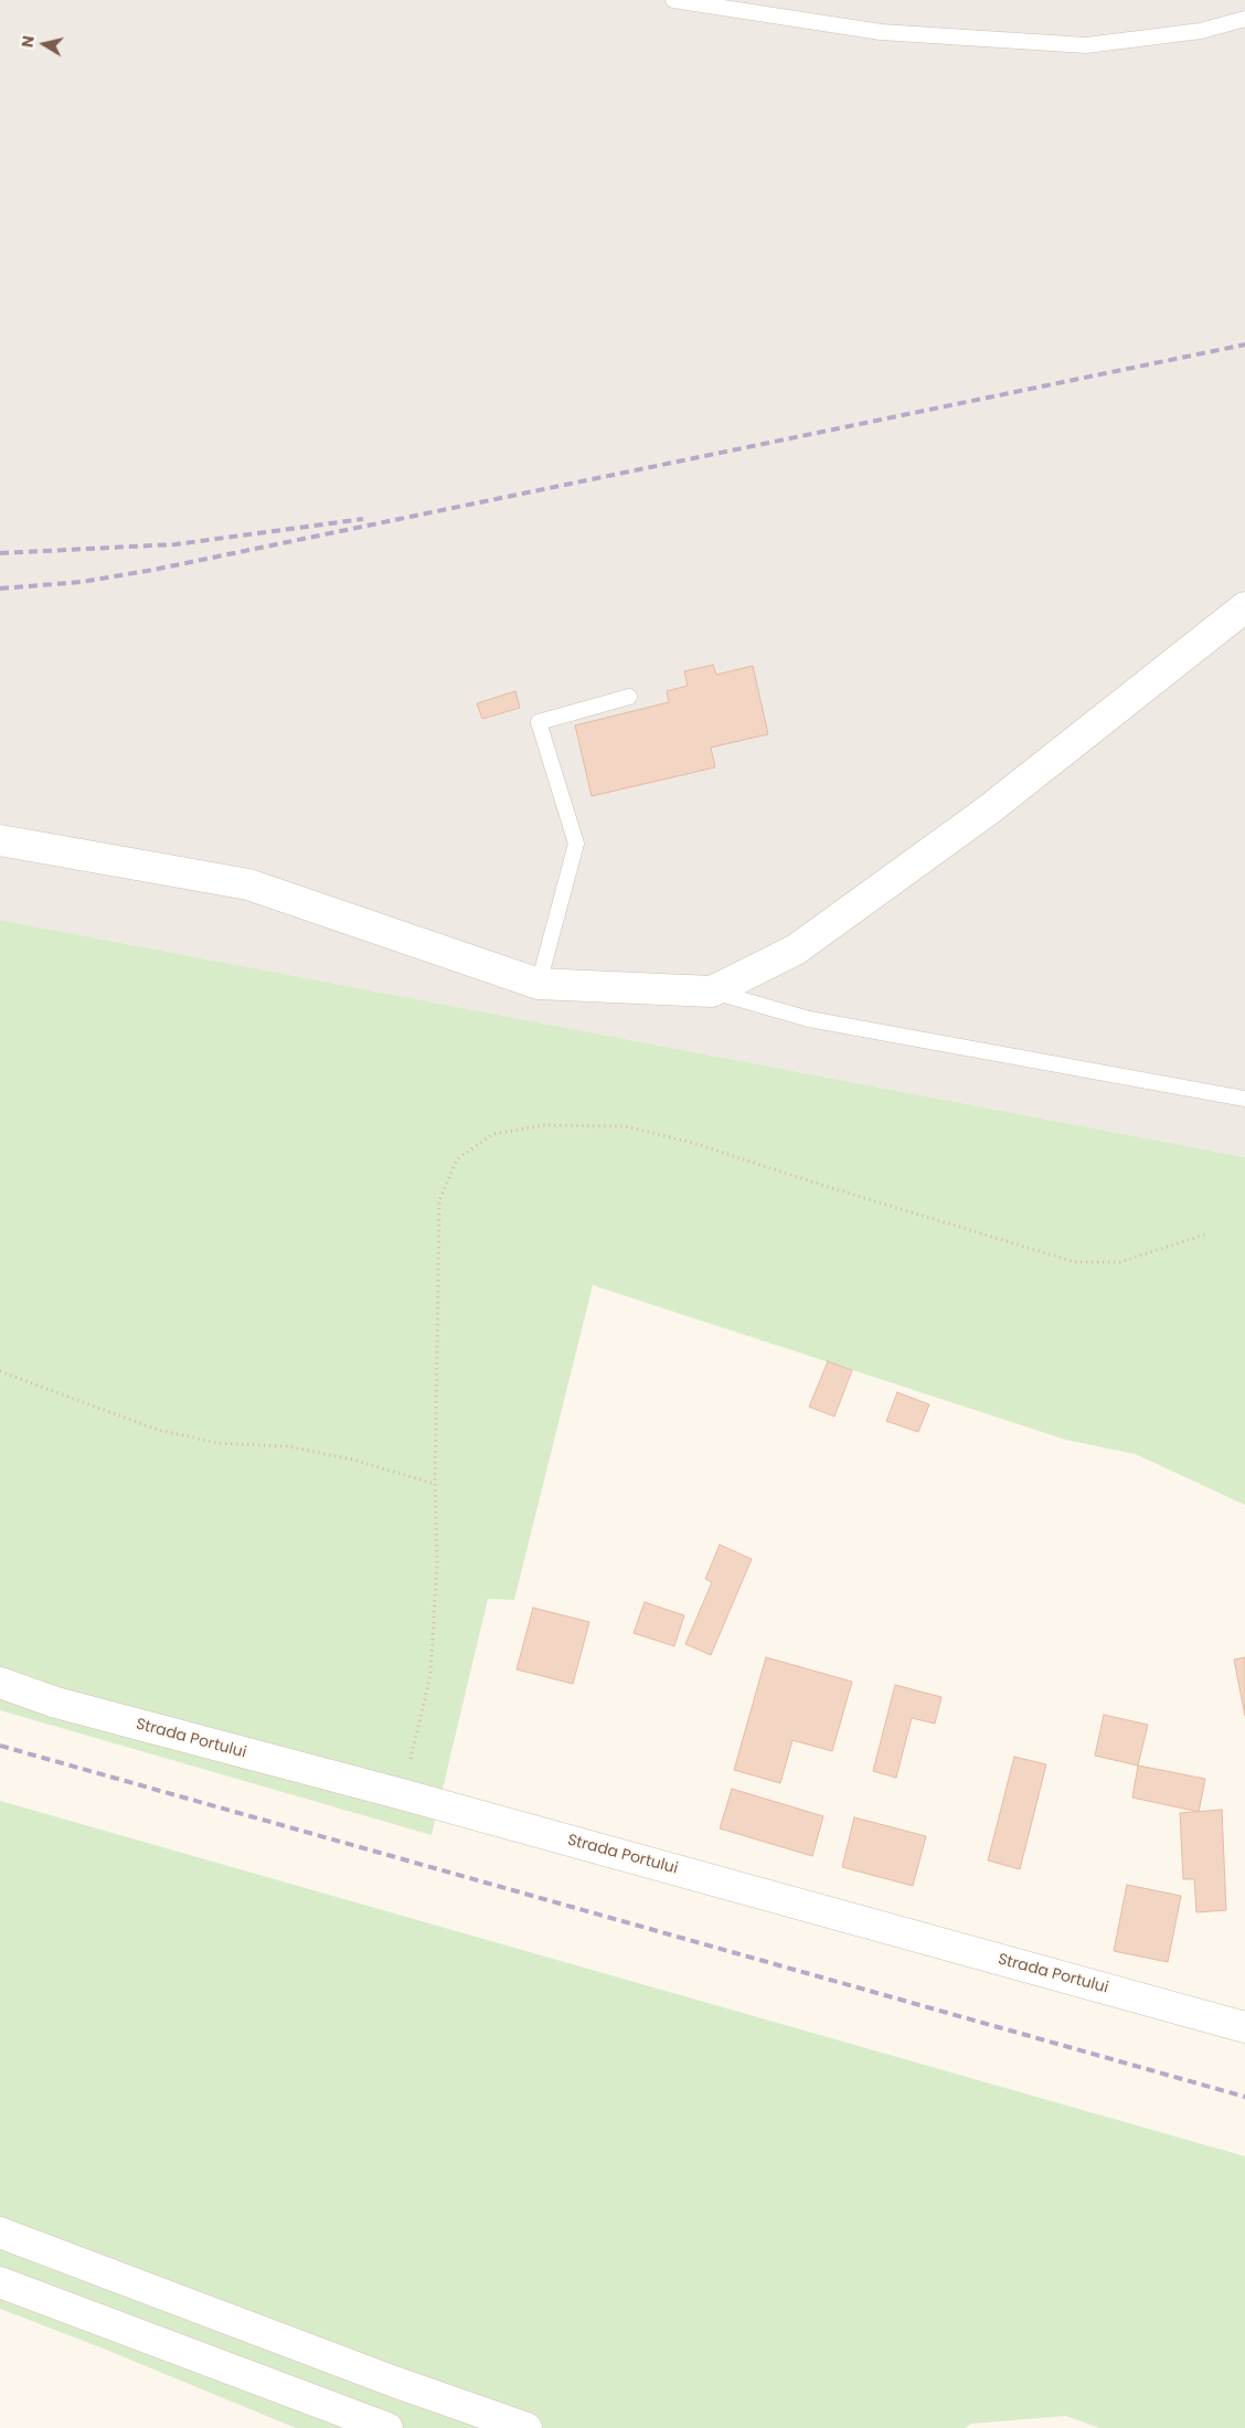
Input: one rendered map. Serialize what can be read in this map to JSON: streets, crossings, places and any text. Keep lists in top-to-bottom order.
{
  "streets": {
    "street": ["Strada Portului"]
  },
  "north": "left"
}
